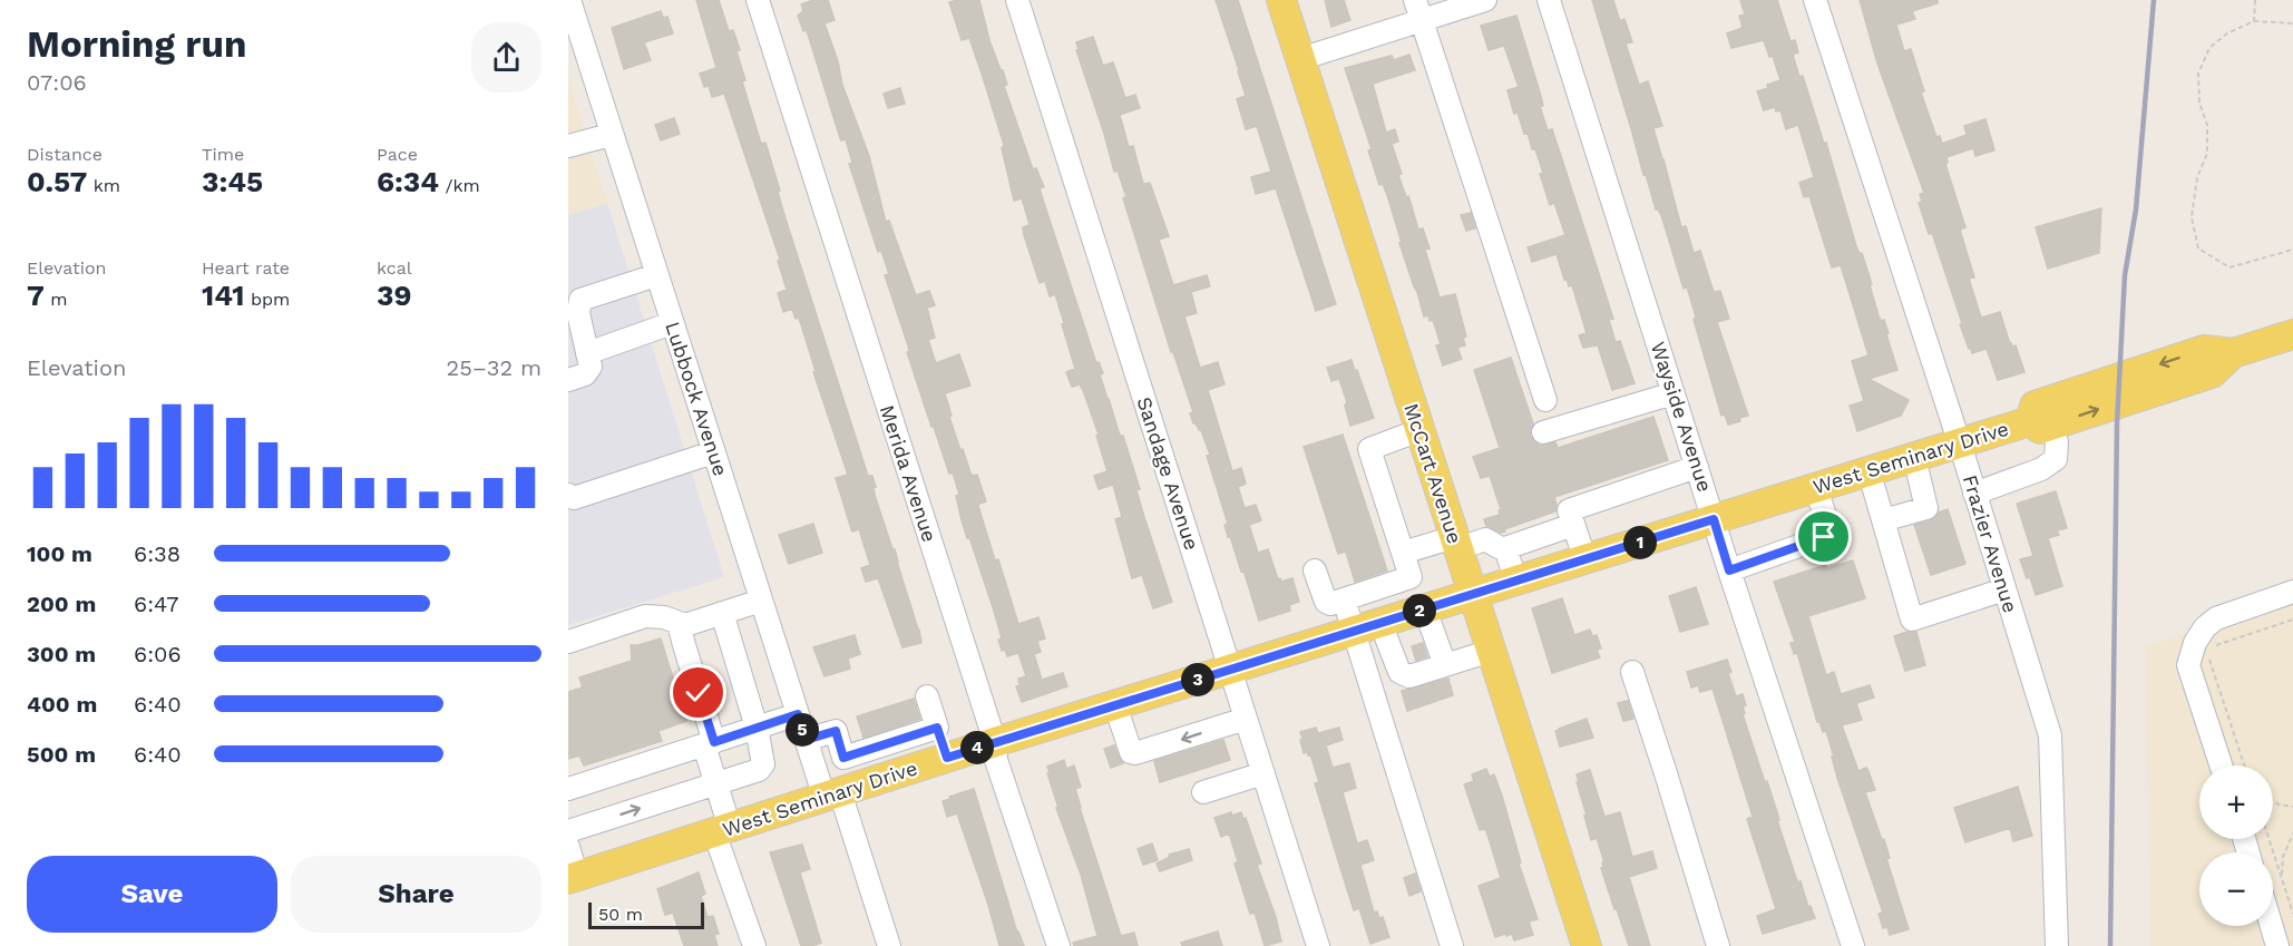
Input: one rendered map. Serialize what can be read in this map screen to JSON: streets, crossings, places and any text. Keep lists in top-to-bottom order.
{
  "streets": {
    "main road": ["West Seminary Drive", "McCart Avenue"],
    "street": [
      "Lubbock Avenue",
      "Wayside Avenue",
      "Merida Avenue",
      "Sandage Avenue",
      "Frazier Avenue"
    ]
  },
  "crossings": [
    ["Lubbock Avenue", "West Seminary Drive"],
    ["Wayside Avenue", "West Seminary Drive"],
    ["West Seminary Drive", "Merida Avenue"],
    ["West Seminary Drive", "Sandage Avenue"],
    ["West Seminary Drive", "McCart Avenue"],
    ["West Seminary Drive", "Frazier Avenue"]
  ],
  "scale_bar": "50 m",
  "page": {
    "heading": ["Morning run", "07:06"],
    "stats": [
      ["Distance", "0.57 km"],
      ["Time", "3:45"],
      ["Pace", "6:34 /km"],
      ["Elevation", "7 m"],
      ["Heart rate", "141 bpm"],
      ["kcal", "39"]
    ],
    "chart": ["Elevation", "25–32 m"],
    "pins": [
      "1",
      "2",
      "3",
      "5",
      "4"
    ],
    "list": [
      {
        "name": "100 m",
        "note": "6:38"
      },
      {
        "name": "200 m",
        "note": "6:47"
      },
      {
        "name": "300 m",
        "note": "6:06"
      },
      {
        "name": "400 m",
        "note": "6:40"
      },
      {
        "name": "500 m",
        "note": "6:40"
      }
    ],
    "map_buttons": ["+", "−"],
    "buttons": ["Save", "Share"],
    "scale": "50 m"
  }
}
